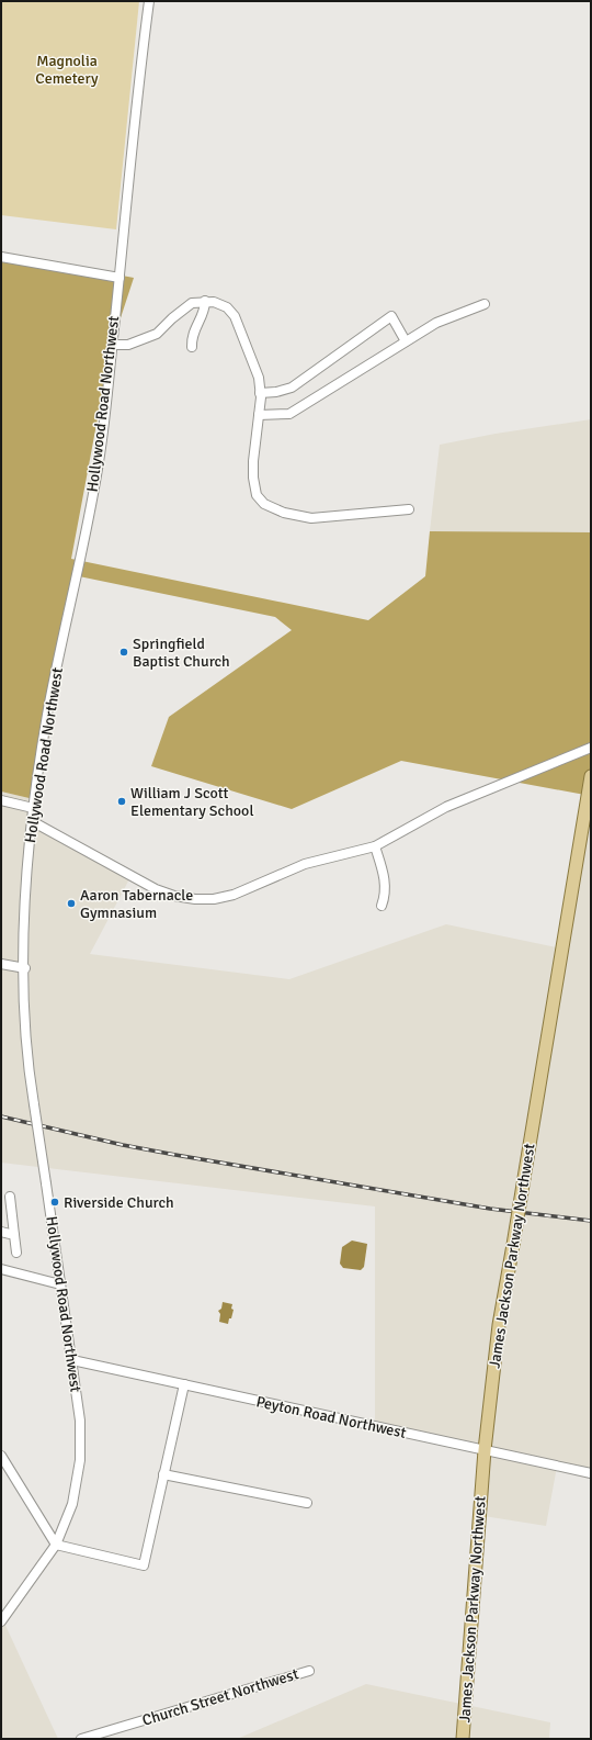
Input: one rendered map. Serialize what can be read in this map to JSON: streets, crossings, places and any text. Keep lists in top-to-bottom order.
{
  "streets": {
    "main road": ["James Jackson Parkway Northwest"],
    "street": ["Hollywood Road Northwest", "Peyton Road Northwest", "Church Street Northwest"]
  },
  "crossings": [
    ["Hollywood Road Northwest", "Peyton Road Northwest"],
    ["James Jackson Parkway Northwest", "Peyton Road Northwest"]
  ],
  "parks": ["Magnolia Cemetery"],
  "places": [
    "Springfield Baptist Church",
    "William J Scott Elementary School",
    "Aaron Tabernacle Gymnasium",
    "Riverside Church"
  ]
}
